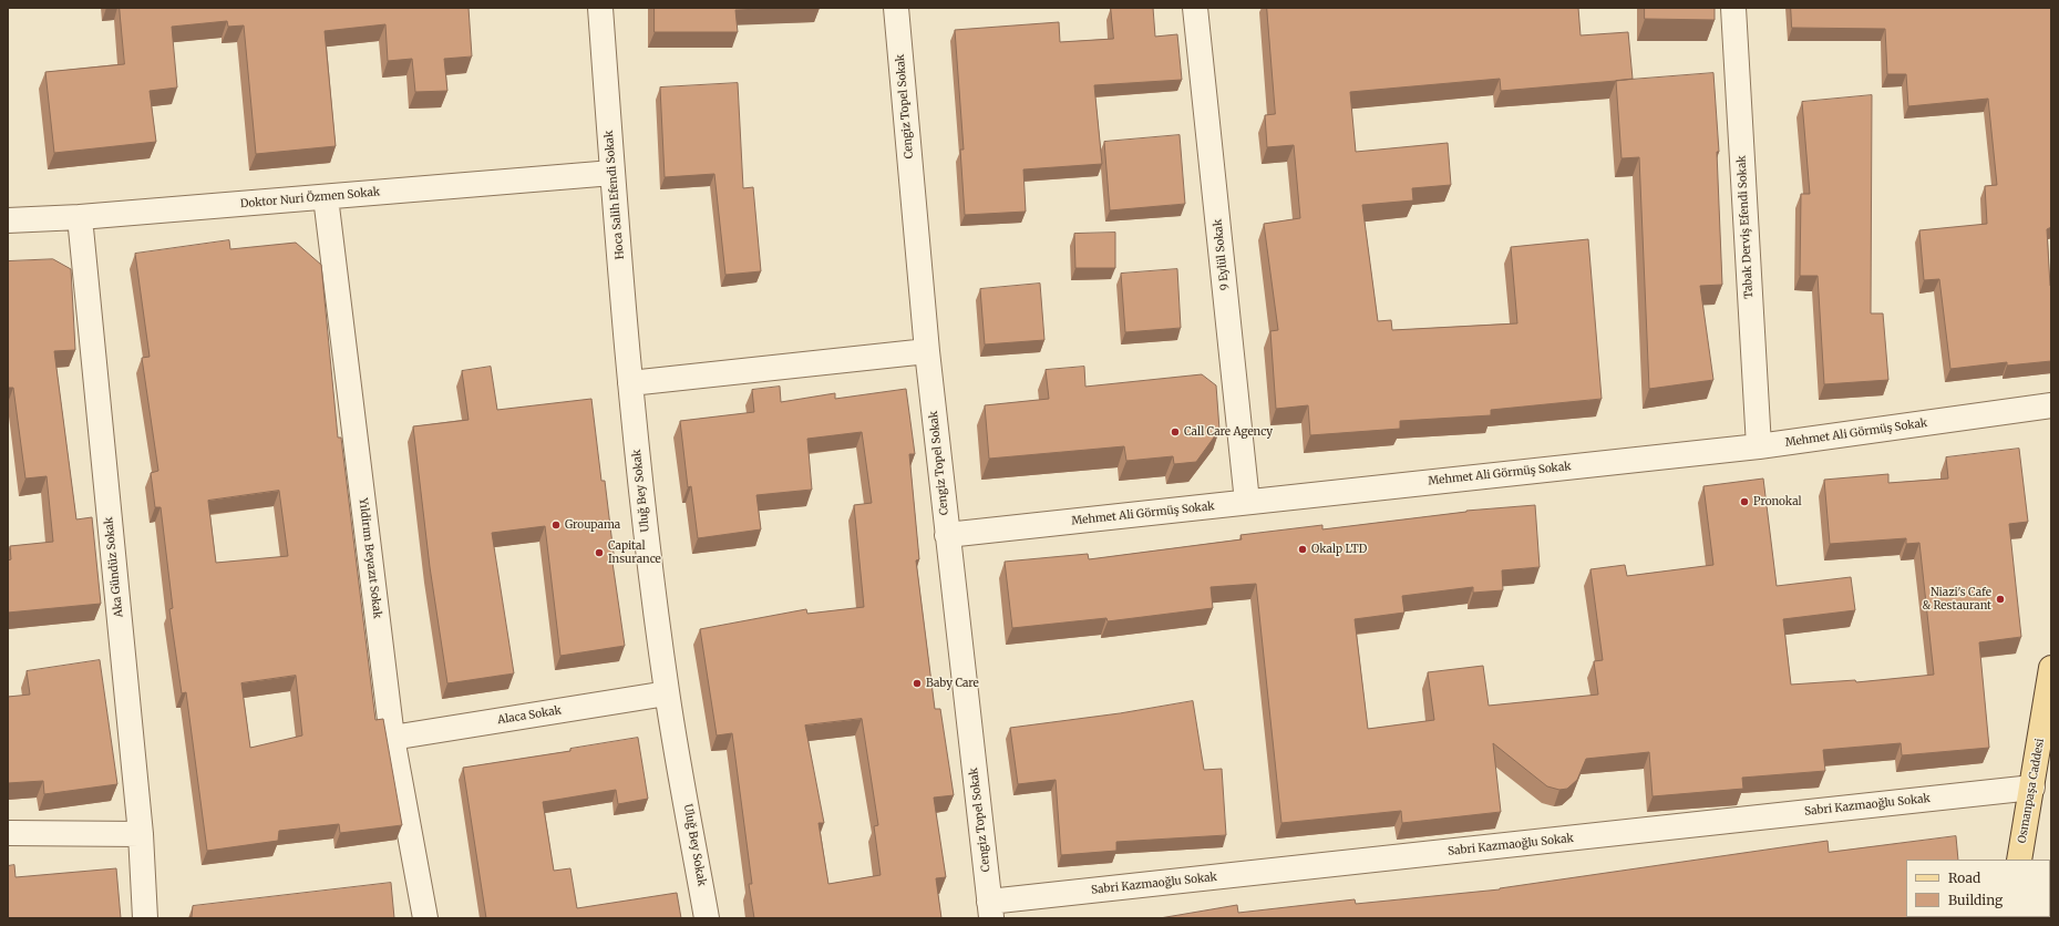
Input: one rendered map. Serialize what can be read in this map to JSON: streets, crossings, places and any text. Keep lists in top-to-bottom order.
{
  "streets": {
    "main road": ["Osmanpaşa Caddesi"],
    "street": [
      "Cengiz Topel Sokak",
      "Hoca Salih Efendi Sokak",
      "Doktor Nuri Özmen Sokak",
      "Tabak Derviş Efendi Sokak",
      "9 Eylül Sokak",
      "Mehmet Ali Görmüş Sokak",
      "Uluğ Bey Sokak",
      "Yıldirım Beyazıt Sokak",
      "Aka Gündüz Sokak",
      "Alaca Sokak",
      "Sabri Kazmaoğlu Sokak"
    ]
  },
  "crossings": [
    ["Cengiz Topel Sokak", "Mehmet Ali Görmüş Sokak"],
    ["Cengiz Topel Sokak", "Sabri Kazmaoğlu Sokak"],
    ["Hoca Salih Efendi Sokak", "Doktor Nuri Özmen Sokak"],
    ["Hoca Salih Efendi Sokak", "Uluğ Bey Sokak"],
    ["Doktor Nuri Özmen Sokak", "Yıldirım Beyazıt Sokak"],
    ["Doktor Nuri Özmen Sokak", "Aka Gündüz Sokak"],
    ["Tabak Derviş Efendi Sokak", "Mehmet Ali Görmüş Sokak"],
    ["9 Eylül Sokak", "Mehmet Ali Görmüş Sokak"],
    ["Uluğ Bey Sokak", "Alaca Sokak"],
    ["Yıldirım Beyazıt Sokak", "Alaca Sokak"],
    ["Osmanpaşa Caddesi", "Sabri Kazmaoğlu Sokak"]
  ],
  "places": [
    "Call Care Agency",
    "Pronokal",
    "Groupama",
    "Okalp LTD",
    "Capital Insurance",
    "Niazi's Cafe & Restaurant",
    "Baby Care"
  ],
  "legend": ["Road", "Building"]
}
